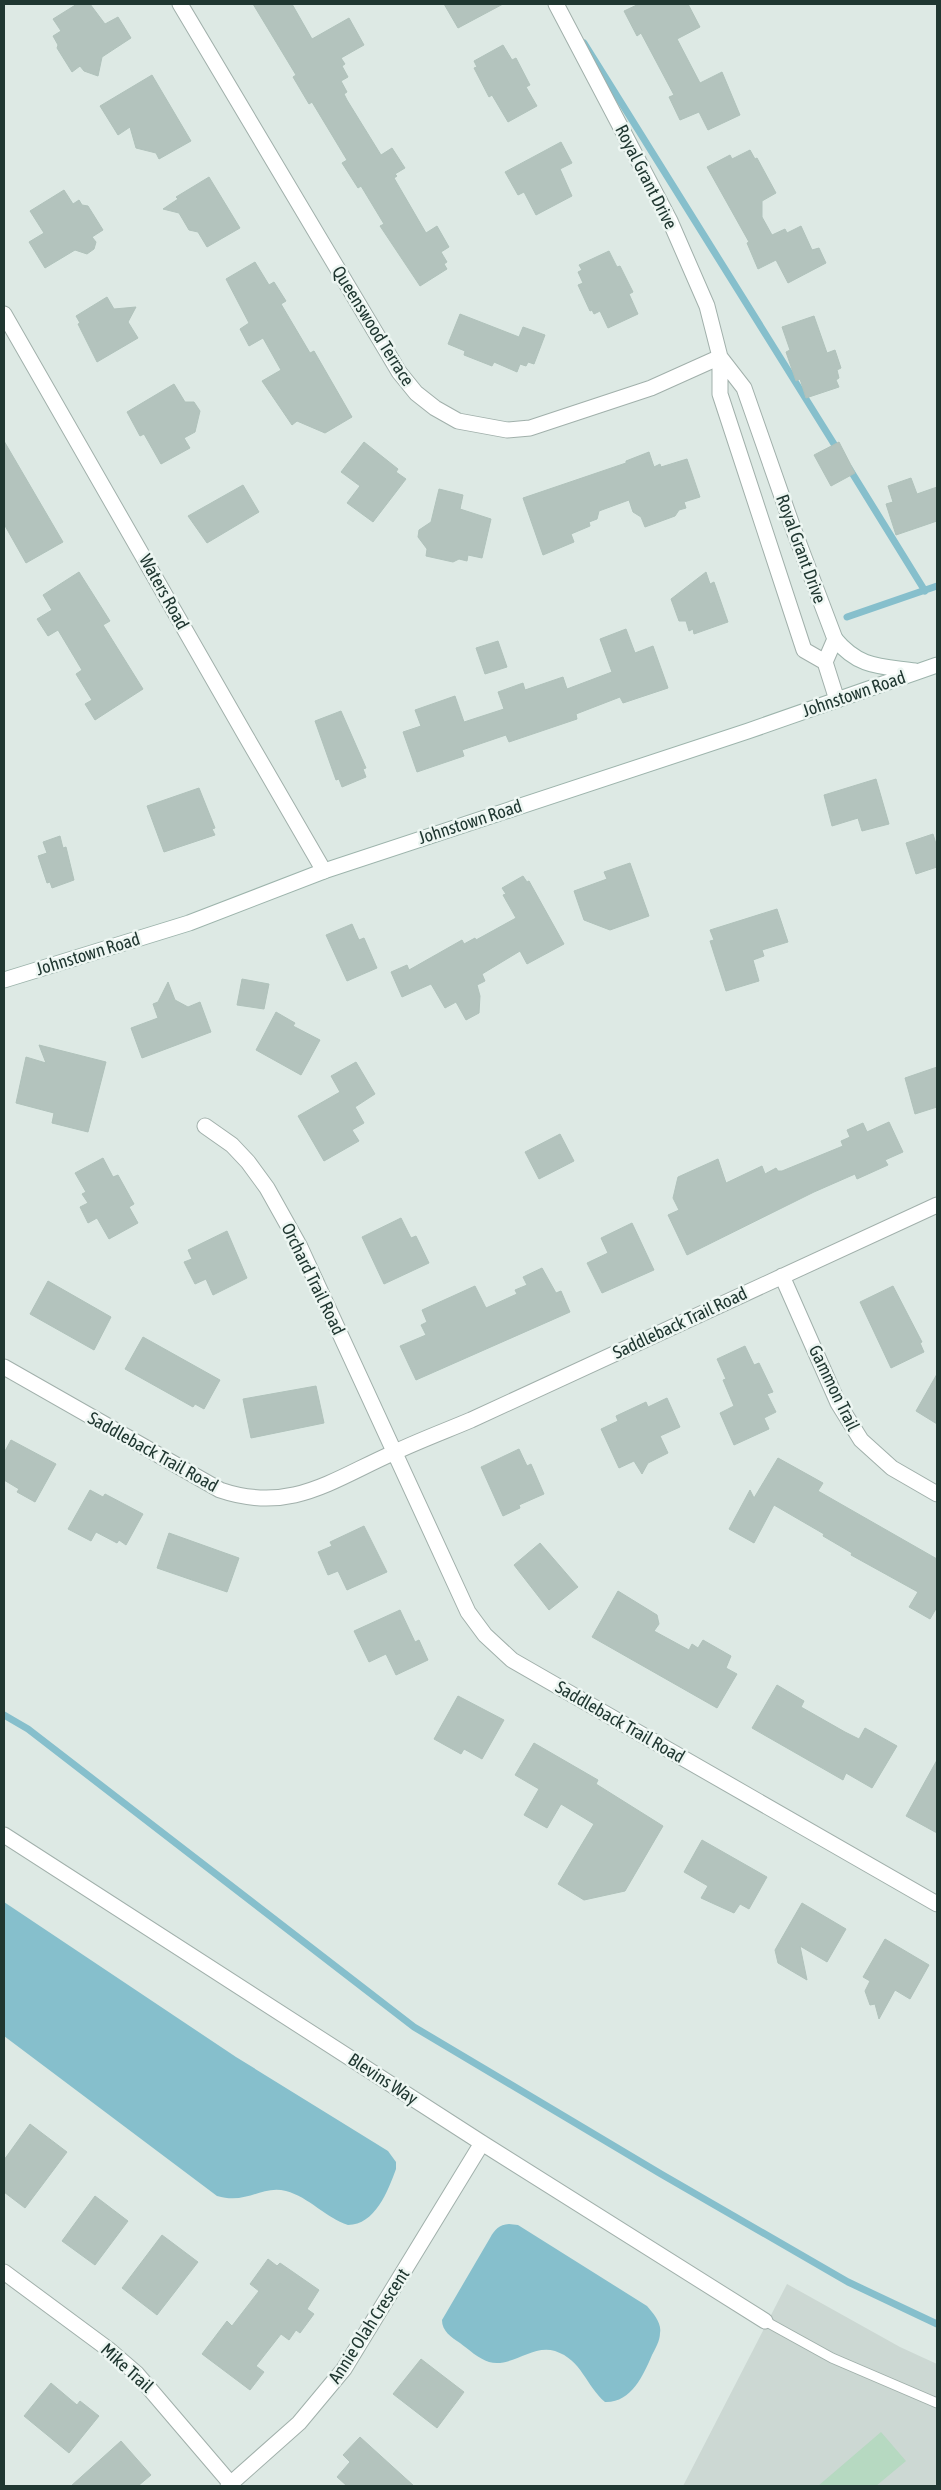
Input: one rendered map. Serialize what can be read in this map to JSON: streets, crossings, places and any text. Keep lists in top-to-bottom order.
{
  "streets": {
    "street": [
      "Royal Grant Drive",
      "Queenswood Terrace",
      "Waters Road",
      "Johnstown Road",
      "Orchard Trail Road",
      "Saddleback Trail Road",
      "Gammon Trail",
      "Blevins Way",
      "Annie Olah Crescent",
      "Mike Trail"
    ]
  },
  "crossings": [
    ["Royal Grant Drive", "Queenswood Terrace"],
    ["Waters Road", "Johnstown Road"],
    ["Orchard Trail Road", "Saddleback Trail Road"],
    ["Saddleback Trail Road", "Gammon Trail"],
    ["Blevins Way", "Annie Olah Crescent"],
    ["Annie Olah Crescent", "Mike Trail"]
  ]
}
